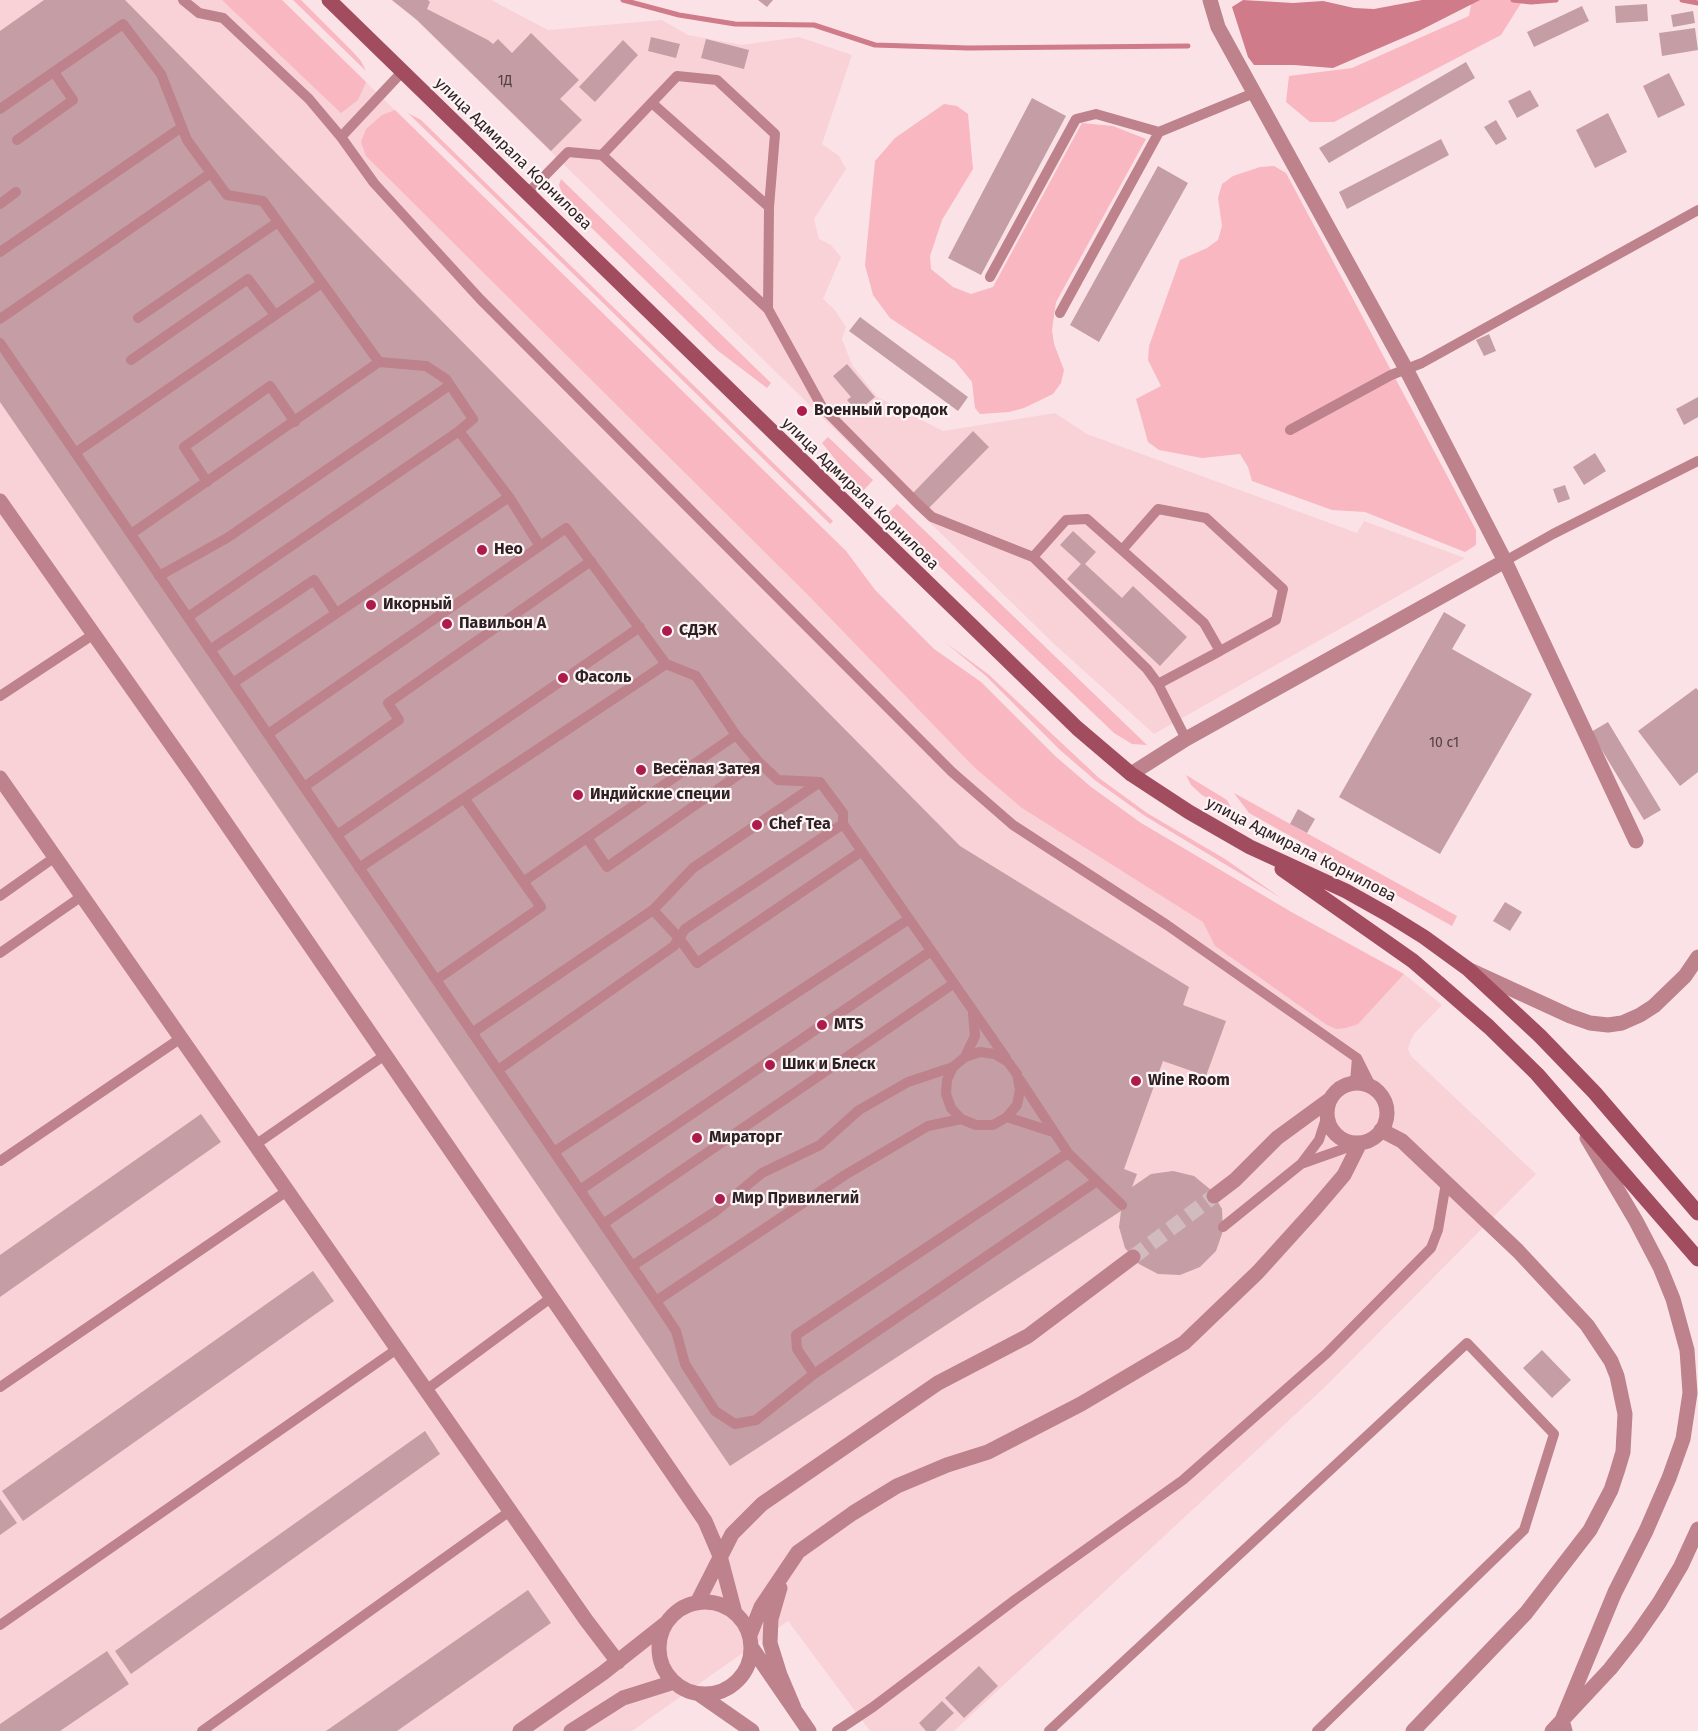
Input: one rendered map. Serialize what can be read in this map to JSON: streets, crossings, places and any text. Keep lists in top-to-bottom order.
{
  "streets": {
    "main road": ["улица Адмирала Корнилова"]
  },
  "places": [
    "Военный городок",
    "Нео",
    "Икорный",
    "Павильон А",
    "СДЭК",
    "Фасоль",
    "Весёлая Затея",
    "Индийские специи",
    "Chef Tea",
    "MTS",
    "Шик и Блеск",
    "Wine Room",
    "Мираторг",
    "Мир Привилегий"
  ],
  "house_numbers": ["1Д", "10 с1"]
}
